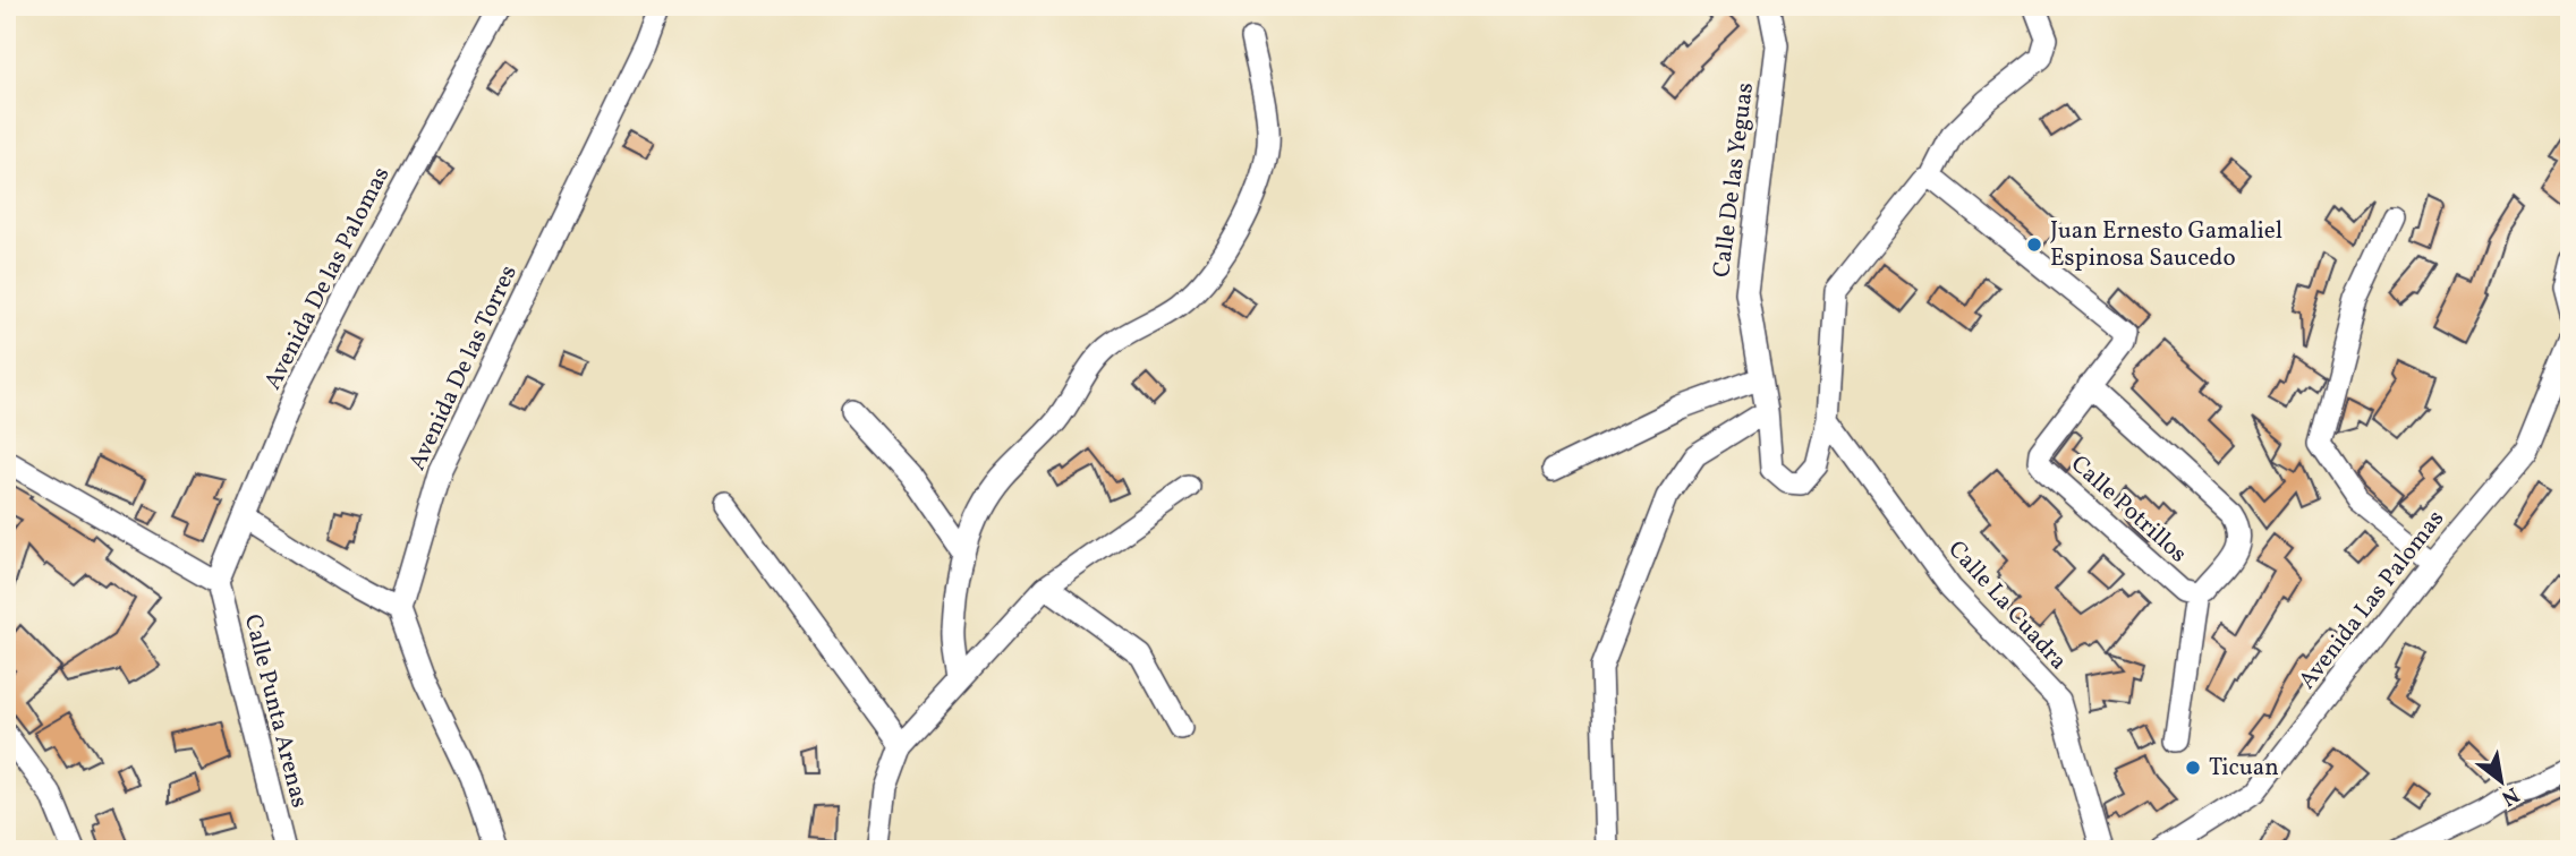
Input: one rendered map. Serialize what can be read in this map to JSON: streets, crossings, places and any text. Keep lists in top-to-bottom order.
{
  "streets": {
    "street": [
      "Calle De las Yeguas",
      "Avenida De las Palomas",
      "Avenida De las Torres",
      "Calle Potrillos",
      "Avenida Las Palomas",
      "Calle La Cuadra",
      "Calle Punta Arenas"
    ]
  },
  "crossings": [
    ["Calle De las Yeguas", "Calle La Cuadra"],
    ["Avenida De las Palomas", "Calle Punta Arenas"]
  ],
  "places": ["Juan Ernesto Gamaliel Espinosa Saucedo", "Ticuan"],
  "north": "bottom right"
}
